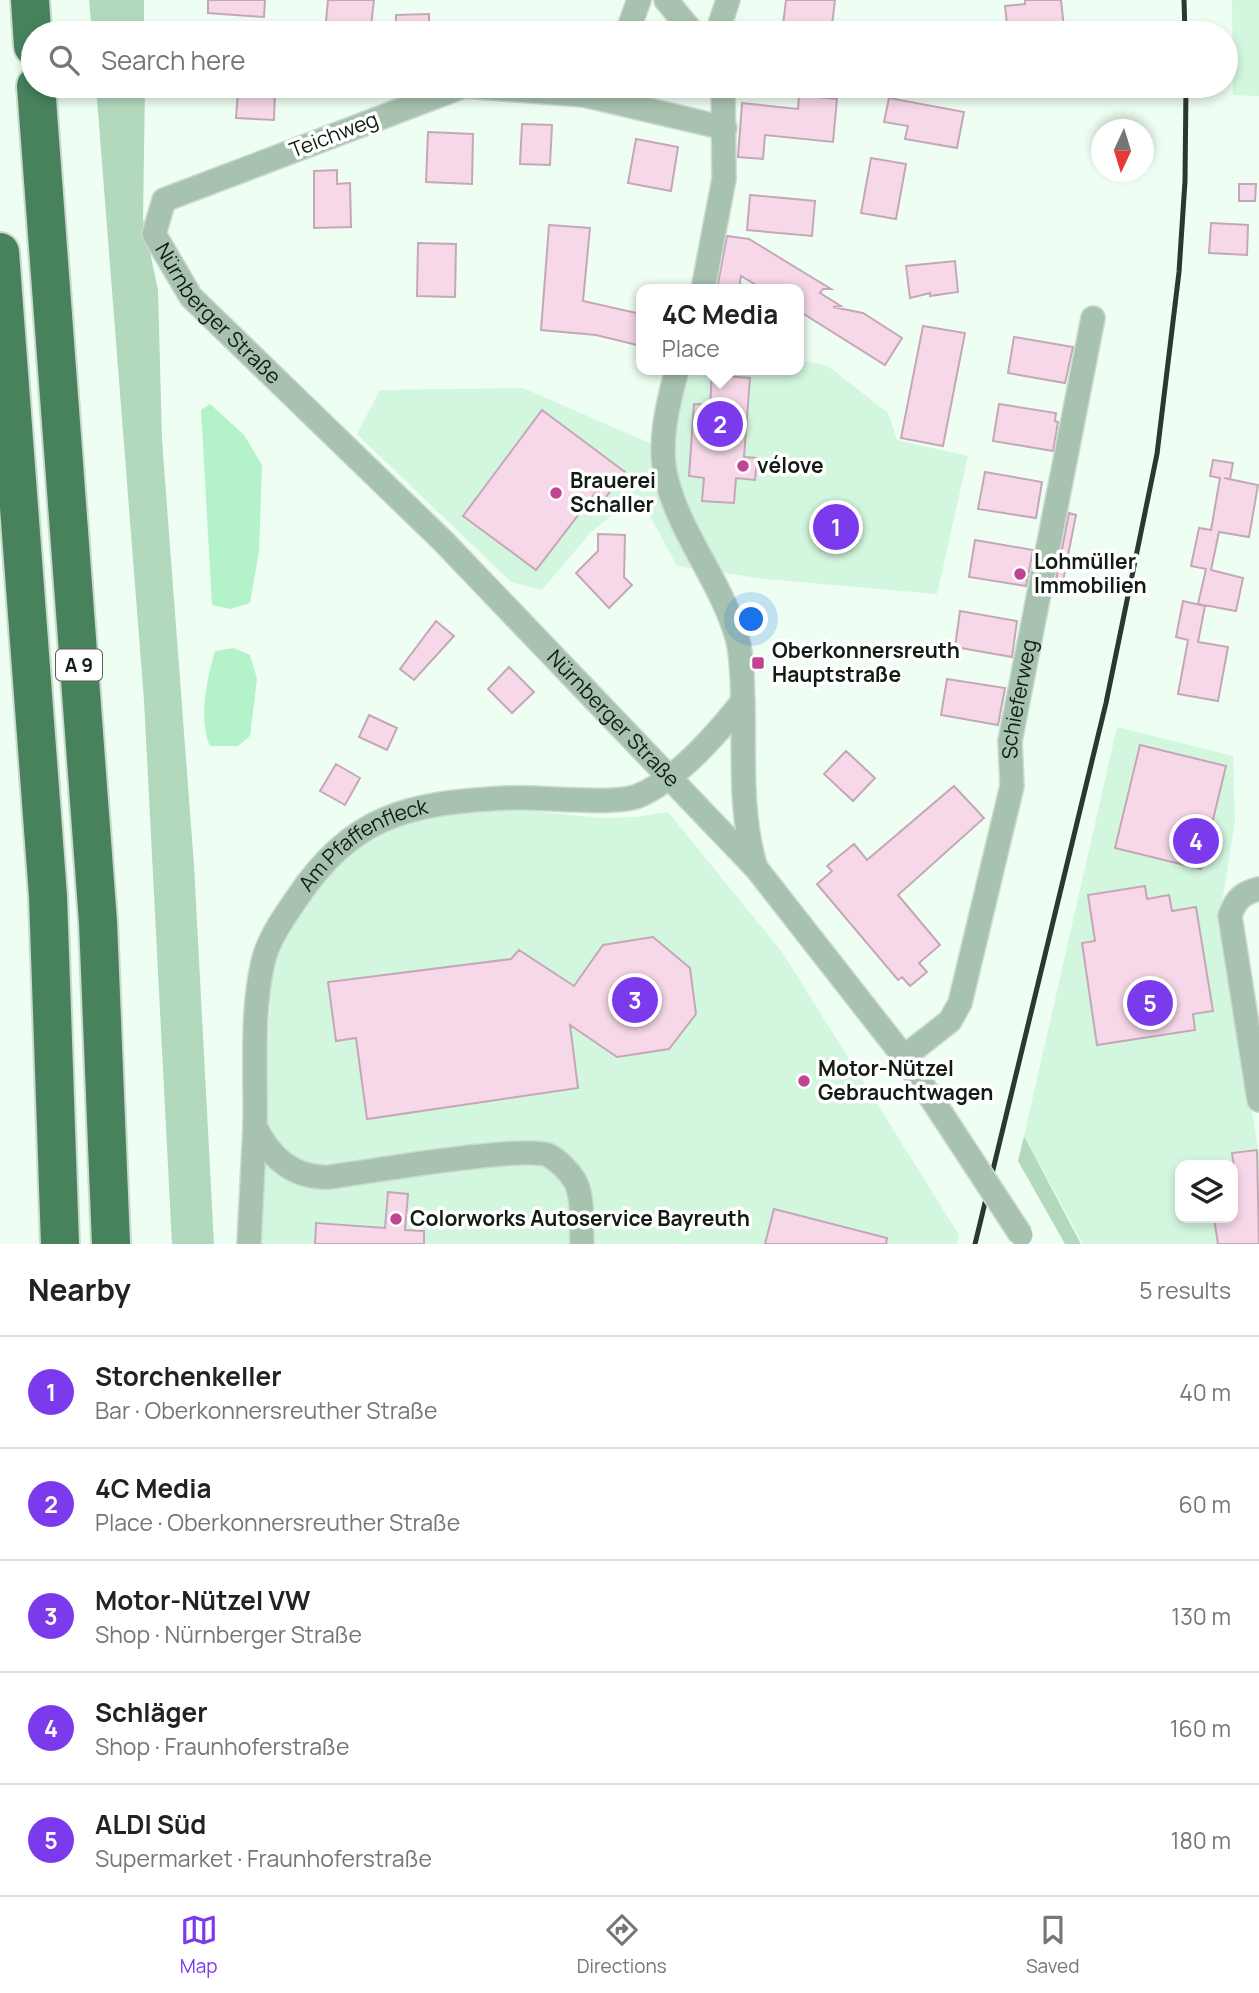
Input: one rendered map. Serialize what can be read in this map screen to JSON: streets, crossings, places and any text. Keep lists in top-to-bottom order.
{
  "streets": {
    "highway": ["A 9"],
    "street": [
      "Teichweg",
      "Nürnberger Straße",
      "Schieferweg",
      "Am Pfaffenfleck"
    ]
  },
  "crossings": [
    ["Teichweg", "Nürnberger Straße"],
    ["Nürnberger Straße", "Schieferweg"],
    ["Nürnberger Straße", "Am Pfaffenfleck"]
  ],
  "places": {
    "other": [
      "vélove",
      "Brauerei Schaller",
      "Lohmüller Immobilien",
      "Motor-Nützel Gebrauchtwagen",
      "Colorworks Autoservice Bayreuth"
    ],
    "transit": ["Oberkonnersreuth Hauptstraße"]
  },
  "north": "bottom",
  "page": {
    "search": "Search here",
    "popup": ["4C Media", "Place"],
    "pins": [
      "2",
      "1",
      "4",
      "3",
      "5"
    ],
    "heading": ["Nearby", "5 results"],
    "list": [
      {
        "mark": "1",
        "name": "Storchenkeller",
        "note": "Bar · Oberkonnersreuther Straße",
        "value": "40 m"
      },
      {
        "mark": "2",
        "name": "4C Media",
        "note": "Place · Oberkonnersreuther Straße",
        "value": "60 m"
      },
      {
        "mark": "3",
        "name": "Motor-Nützel VW",
        "note": "Shop · Nürnberger Straße",
        "value": "130 m"
      },
      {
        "mark": "4",
        "name": "Schläger",
        "note": "Shop · Fraunhoferstraße",
        "value": "160 m"
      },
      {
        "mark": "5",
        "name": "ALDI Süd",
        "note": "Supermarket · Fraunhoferstraße",
        "value": "180 m"
      }
    ],
    "nav": ["Map", "Directions", "Saved"]
  }
}
